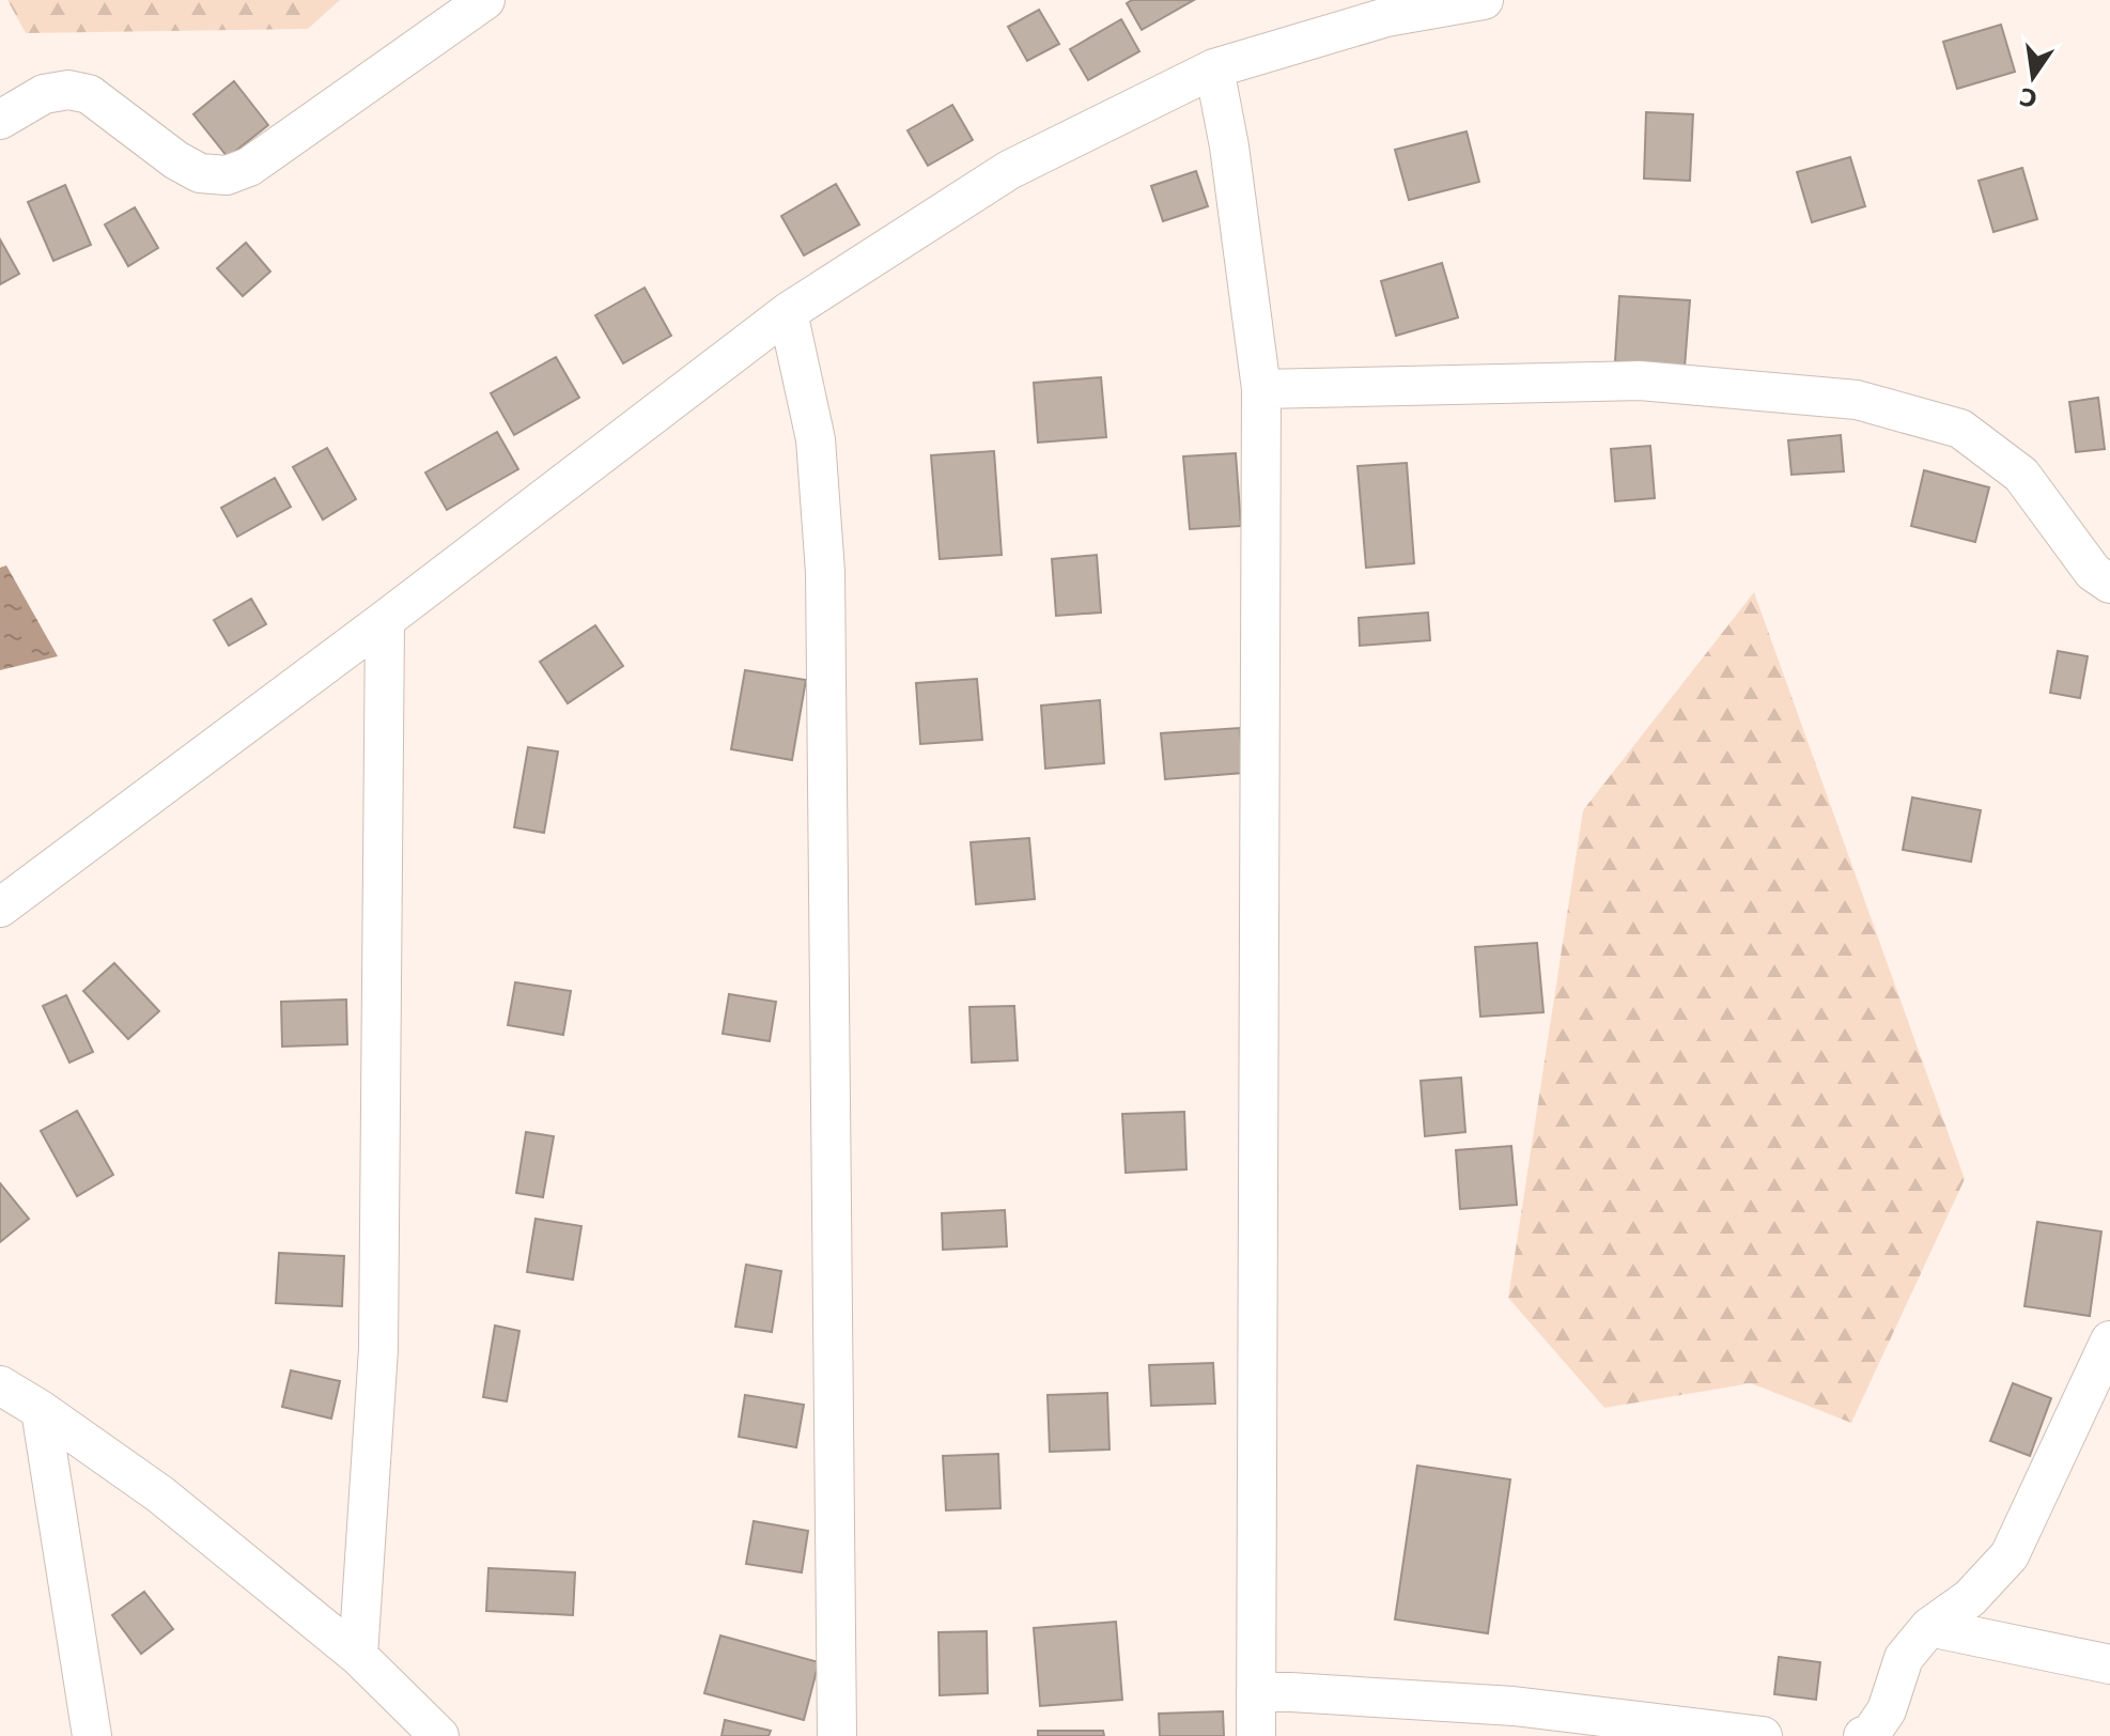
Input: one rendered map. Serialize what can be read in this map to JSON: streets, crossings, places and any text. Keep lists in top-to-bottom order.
{
  "north": "bottom"
}
